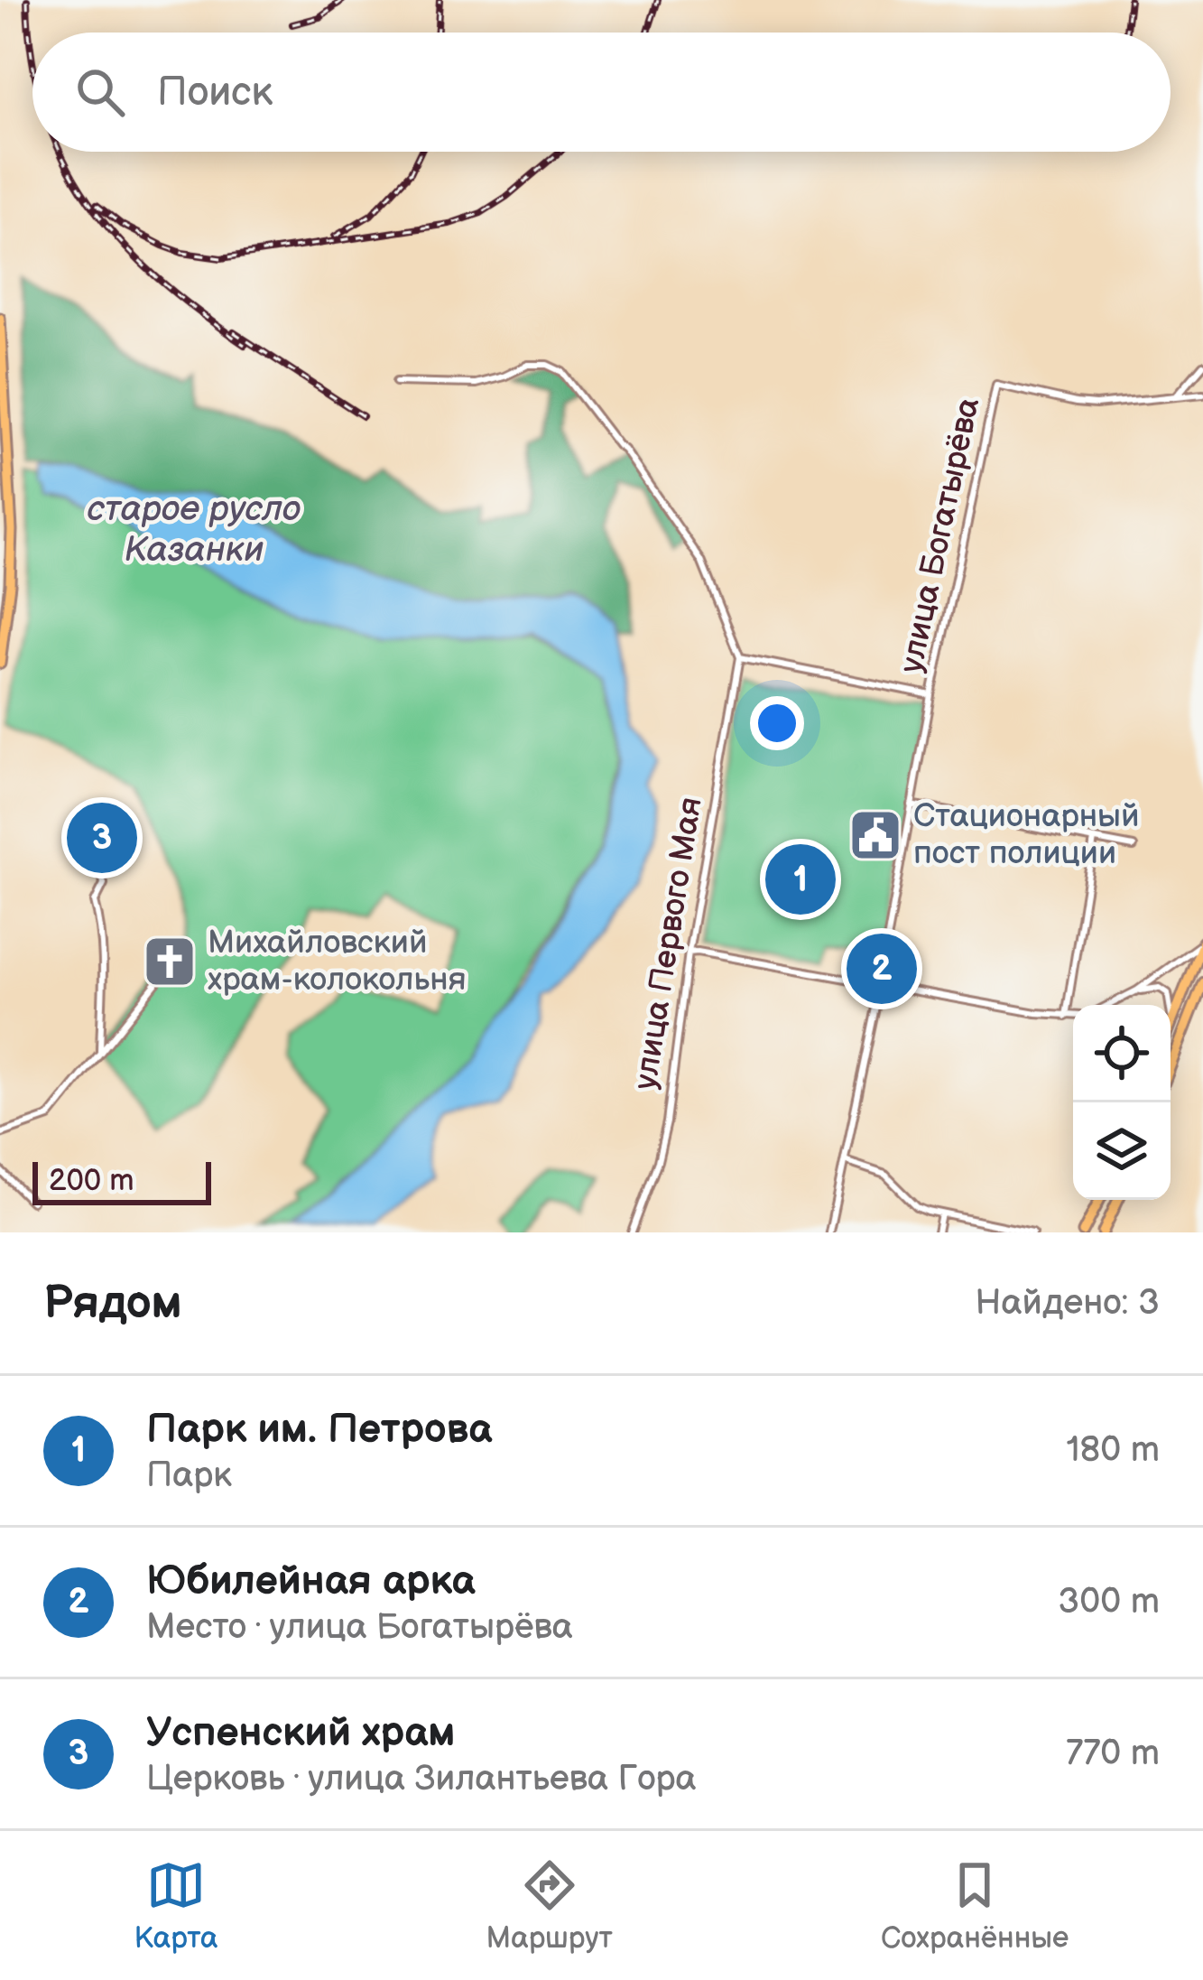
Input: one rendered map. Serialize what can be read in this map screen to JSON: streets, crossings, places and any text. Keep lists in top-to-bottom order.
{
  "streets": {
    "street": ["улица Богатырёва", "улица Первого Мая"]
  },
  "crossings": [
    ["улица Богатырёва", "улица Первого Мая"]
  ],
  "water": ["старое русло Казанки"],
  "places": {
    "public building": ["Стационарный пост полиции"],
    "church": ["Михайловский храм-колокольня"]
  },
  "scale_bar": "200 m",
  "page": {
    "search": "Поиск",
    "pins": ["3", "1", "2"],
    "scale": "200 m",
    "heading": ["Рядом", "Найдено: 3"],
    "list": [
      {
        "mark": "1",
        "name": "Парк им. Петрова",
        "note": "Парк",
        "value": "180 m"
      },
      {
        "mark": "2",
        "name": "Юбилейная арка",
        "note": "Место · улица Богатырёва",
        "value": "300 m"
      },
      {
        "mark": "3",
        "name": "Успенский храм",
        "note": "Церковь · улица Зилантьева Гора",
        "value": "770 m"
      }
    ],
    "nav": ["Карта", "Маршрут", "Сохранённые"]
  }
}
